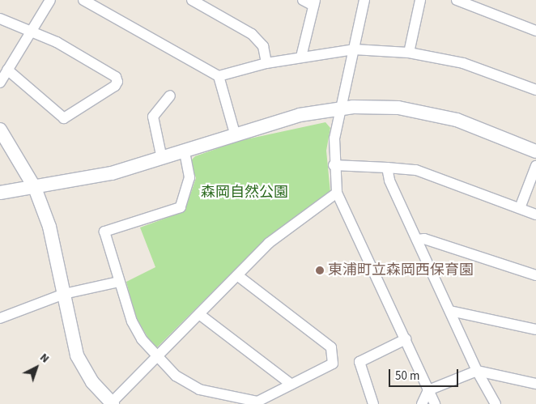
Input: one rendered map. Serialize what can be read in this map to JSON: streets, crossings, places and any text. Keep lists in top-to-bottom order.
{
  "parks": ["森岡自然公園"],
  "places": ["東浦町立森岡西保育園"],
  "scale_bar": "50 m",
  "north": "top right"
}
